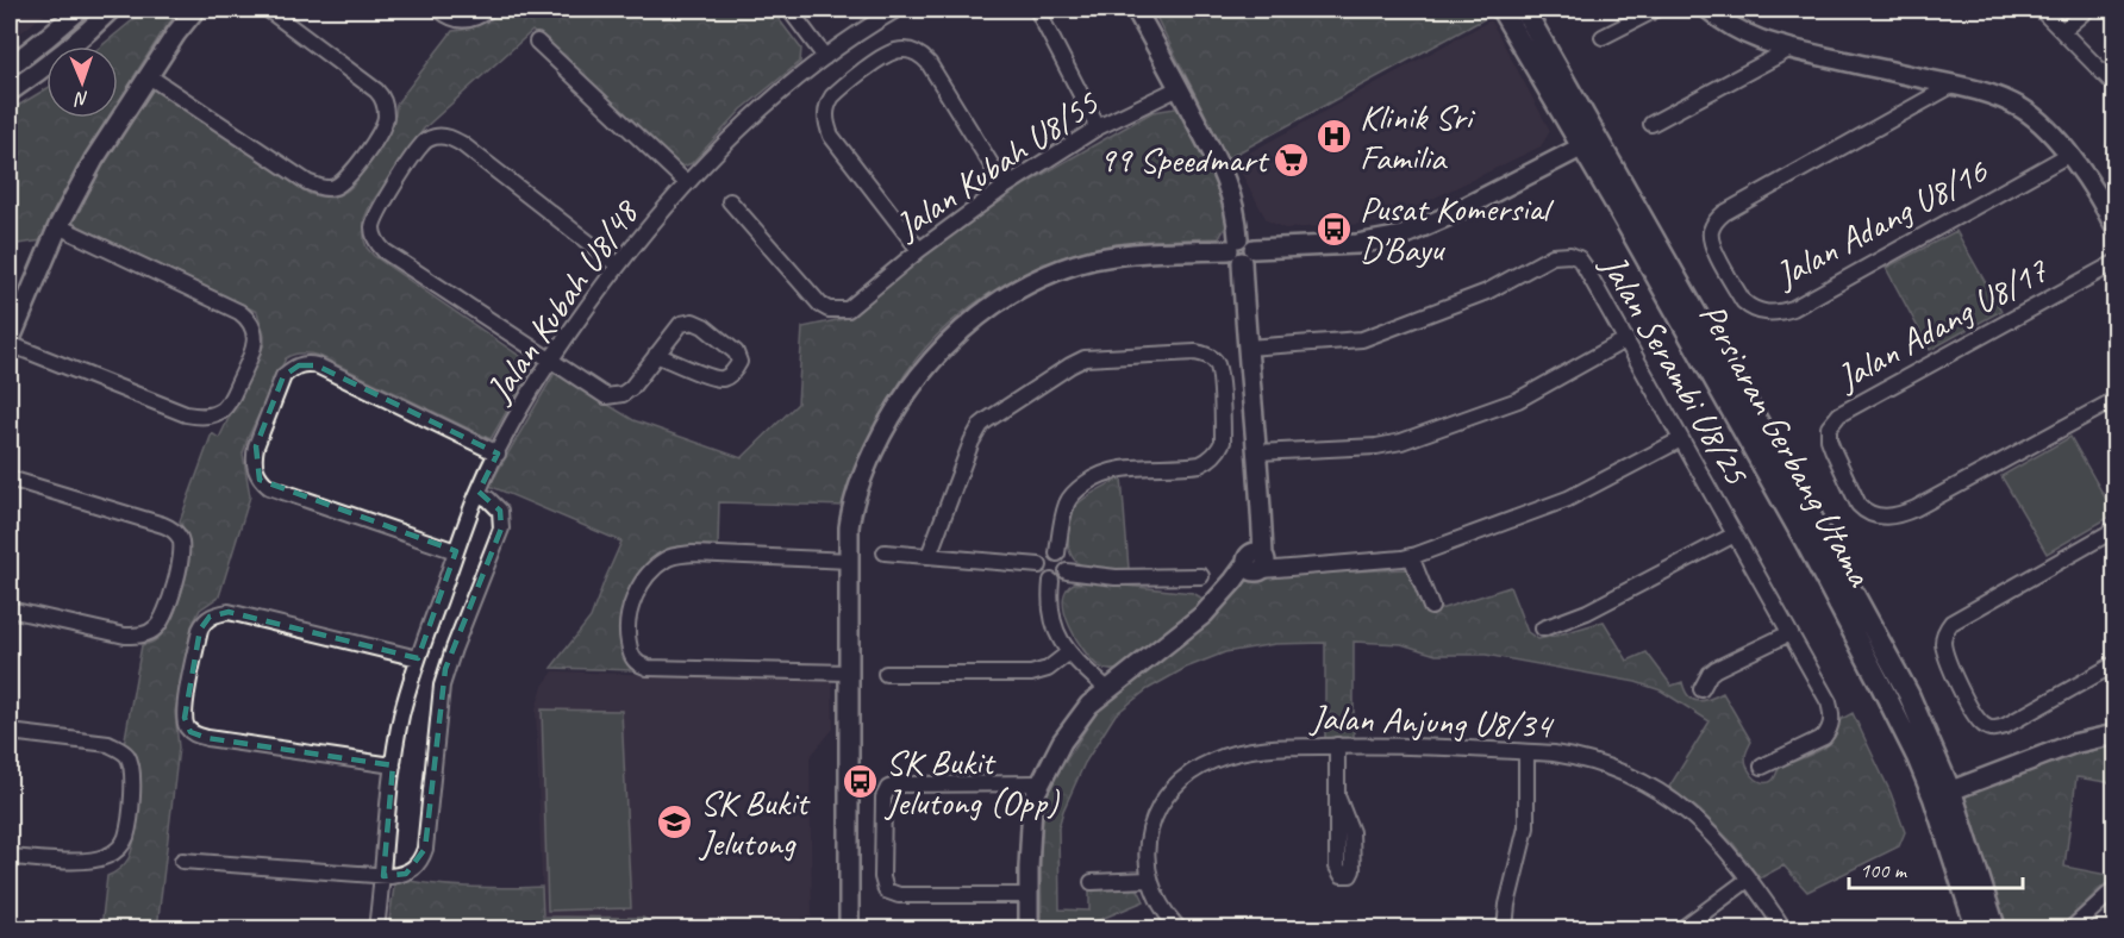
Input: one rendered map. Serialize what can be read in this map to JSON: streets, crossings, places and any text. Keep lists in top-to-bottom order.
{
  "streets": {
    "main road": ["Persiaran Gerbang Utama"],
    "street": [
      "Jalan Kubah U8/55",
      "Jalan Adang U8/16",
      "Jalan Kubah U8/48",
      "Jalan Adang U8/17",
      "Jalan Serambi U8/25",
      "Jalan Anjung U8/34"
    ]
  },
  "places": {
    "hospital": ["Klinik Sri Familia"],
    "supermarket": ["99 Speedmart"],
    "bus stop": ["Pusat Komersial D'Bayu", "SK Bukit Jelutong (Opp)"],
    "school or university": ["SK Bukit Jelutong"]
  },
  "scale_bar": "100 m",
  "north": "bottom"
}
